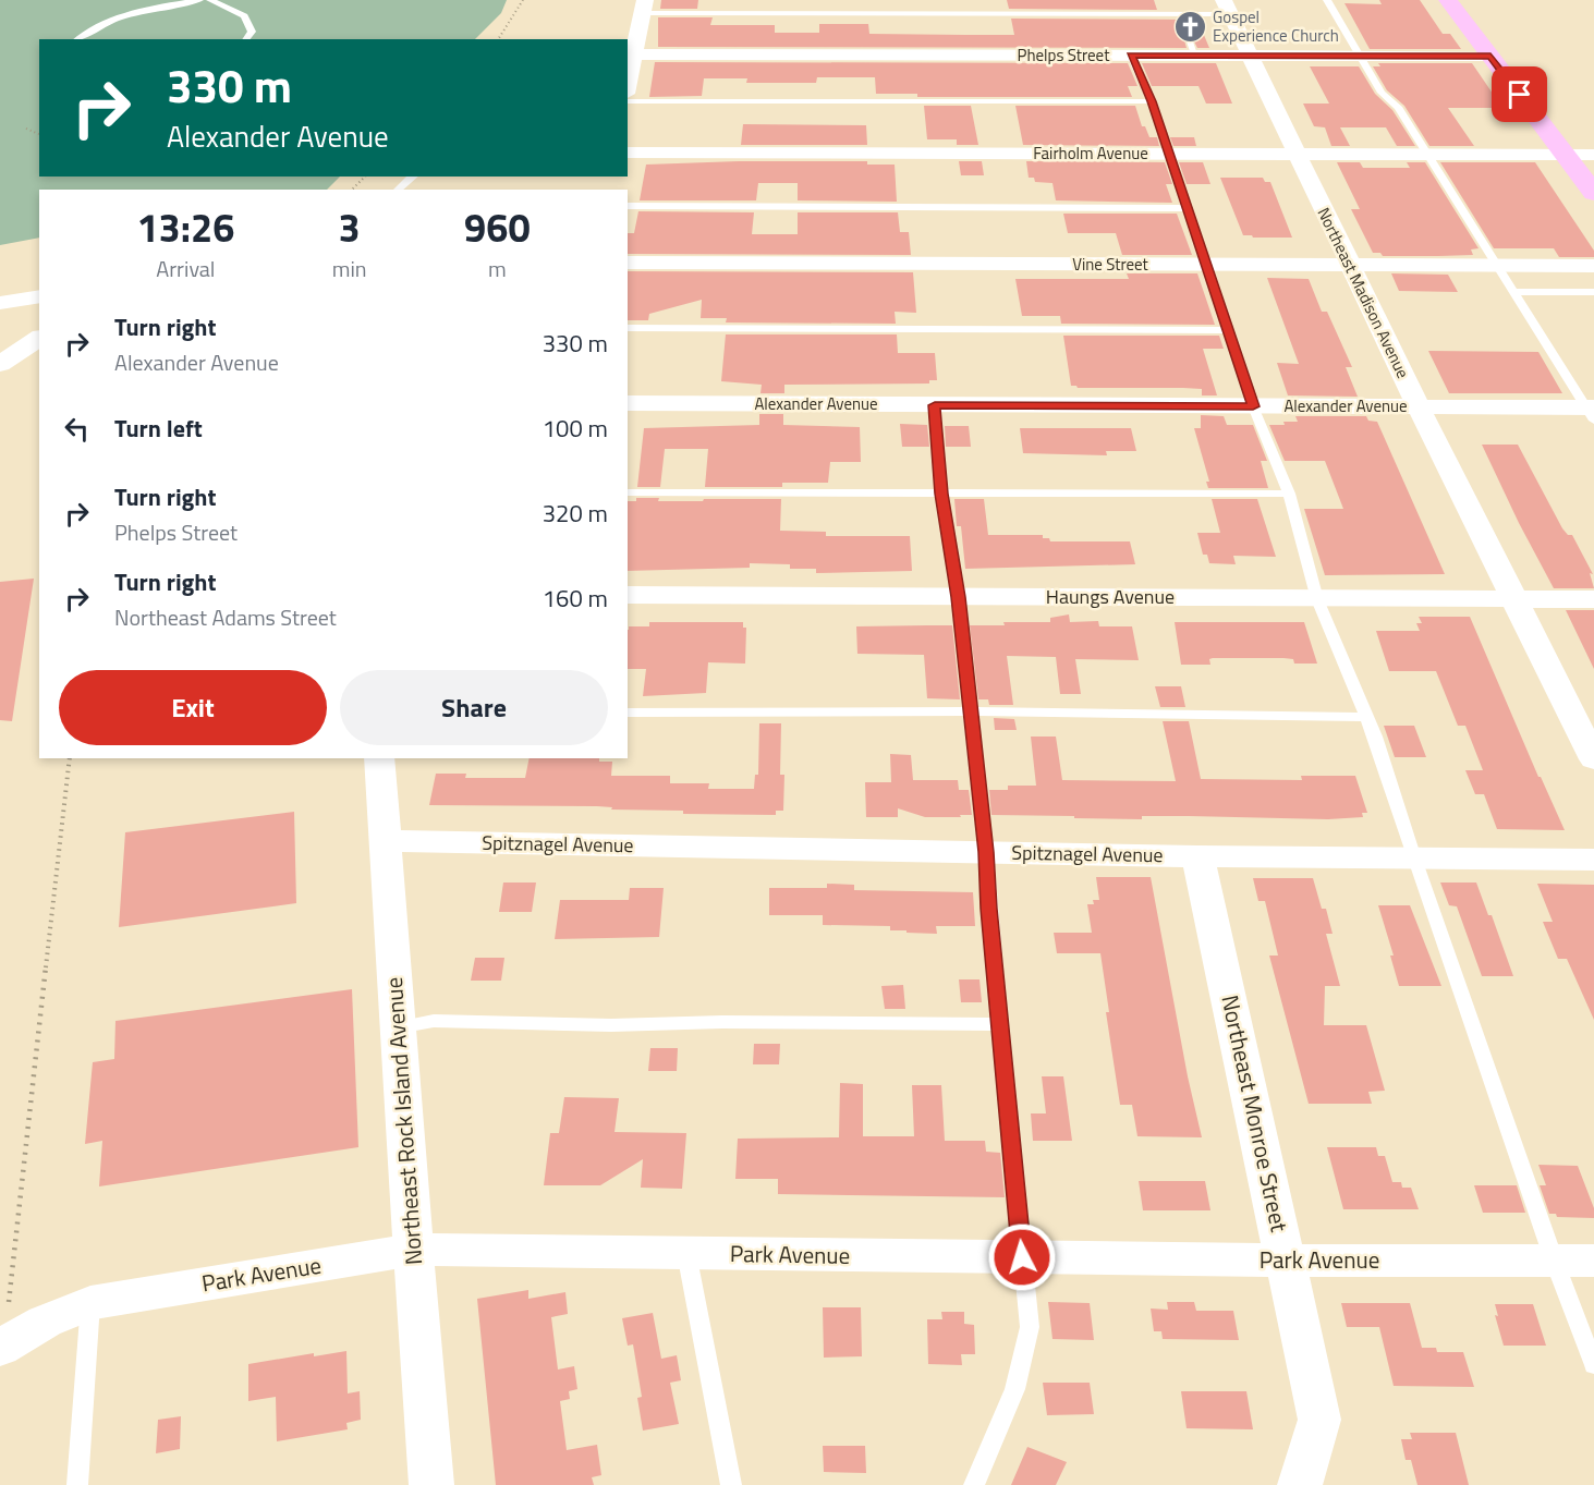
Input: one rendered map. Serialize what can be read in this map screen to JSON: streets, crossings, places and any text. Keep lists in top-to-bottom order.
{
  "streets": {
    "street": [
      "Phelps Street",
      "Fairholm Avenue",
      "Vine Street",
      "Northeast Madison Avenue",
      "Alexander Avenue",
      "Haungs Avenue",
      "Spitznagel Avenue",
      "Northeast Monroe Street",
      "Northeast Rock Island Avenue",
      "Park Avenue"
    ]
  },
  "crossings": [
    ["Phelps Street", "Northeast Madison Avenue"],
    ["Fairholm Avenue", "Northeast Madison Avenue"],
    ["Vine Street", "Northeast Madison Avenue"],
    ["Northeast Madison Avenue", "Alexander Avenue"],
    ["Northeast Madison Avenue", "Haungs Avenue"],
    ["Spitznagel Avenue", "Northeast Monroe Street"],
    ["Spitznagel Avenue", "Northeast Rock Island Avenue"],
    ["Northeast Monroe Street", "Park Avenue"],
    ["Northeast Rock Island Avenue", "Park Avenue"]
  ],
  "places": {
    "church": ["Gospel Experience Church"]
  },
  "page": {
    "turn": ["330 m", "Alexander Avenue"],
    "eta": [
      "13:26",
      "Arrival",
      "3",
      "min",
      "960",
      "m"
    ],
    "list": [
      {
        "name": "Turn right",
        "note": "Alexander Avenue",
        "value": "330 m"
      },
      {
        "name": "Turn left",
        "value": "100 m"
      },
      {
        "name": "Turn right",
        "note": "Phelps Street",
        "value": "320 m"
      },
      {
        "name": "Turn right",
        "note": "Northeast Adams Street",
        "value": "160 m"
      }
    ],
    "buttons": ["Exit", "Share"]
  }
}
